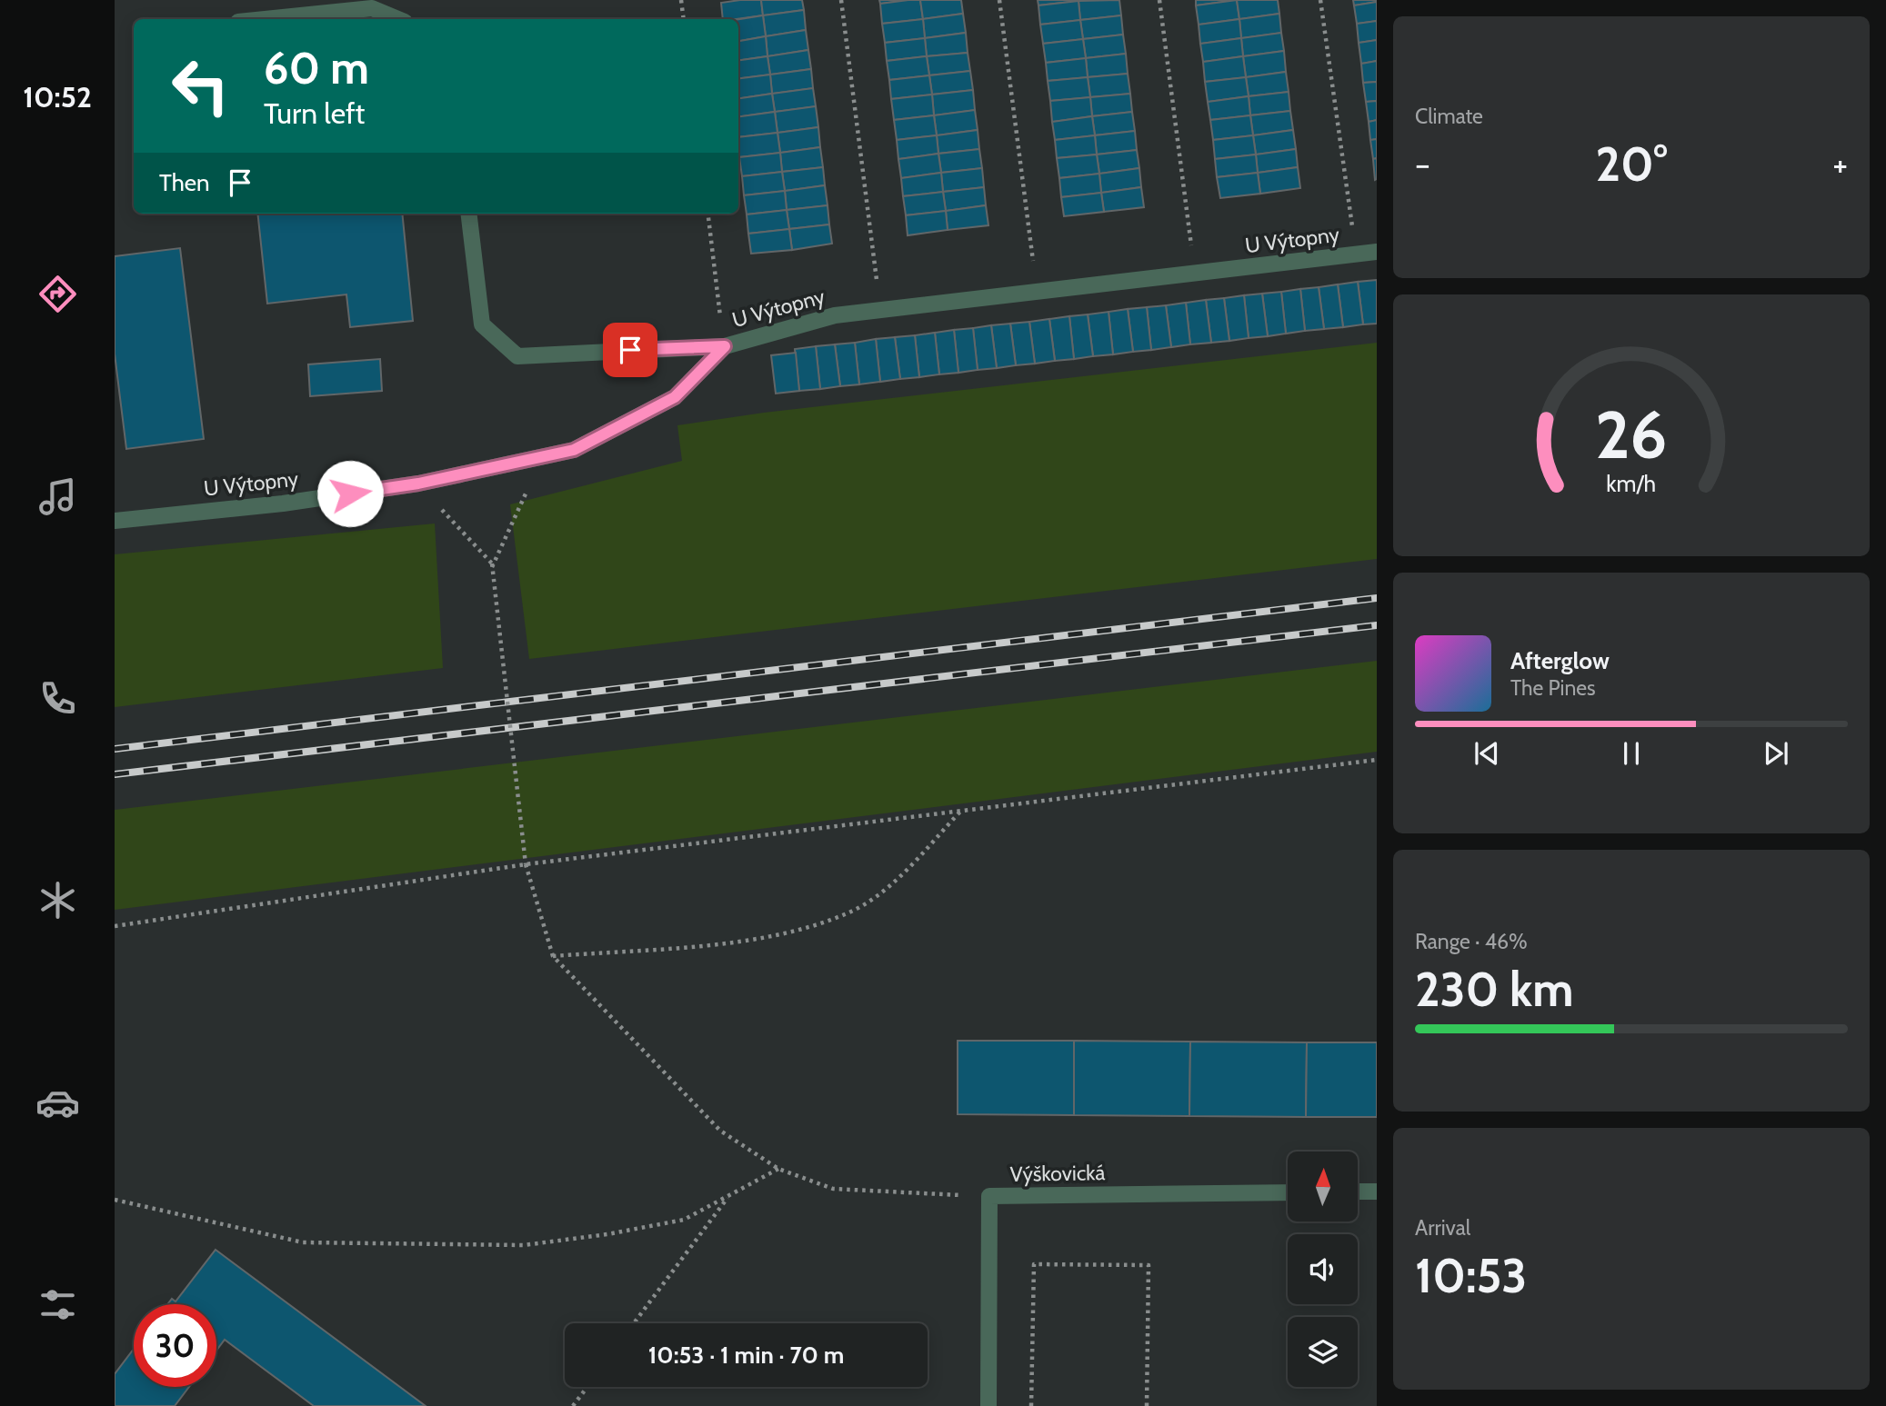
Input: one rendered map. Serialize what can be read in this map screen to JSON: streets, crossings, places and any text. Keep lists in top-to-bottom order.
{
  "streets": {
    "street": ["U Výtopny", "Výškovická"]
  },
  "north": "top",
  "page": {
    "tabs": "10:52",
    "tile": [
      "Climate",
      ["Range · 46%", "230 km"],
      ["Arrival", "10:53"]
    ],
    "turn": ["60 m", "Turn left"],
    "heat": ["−", "20°", "+"],
    "then": "Then",
    "song": ["Afterglow", "The Pines"],
    "limit": "30",
    "trip": "10:53 · 1 min · 70 m",
    "gauge": ["26", "km/h"]
  }
}
